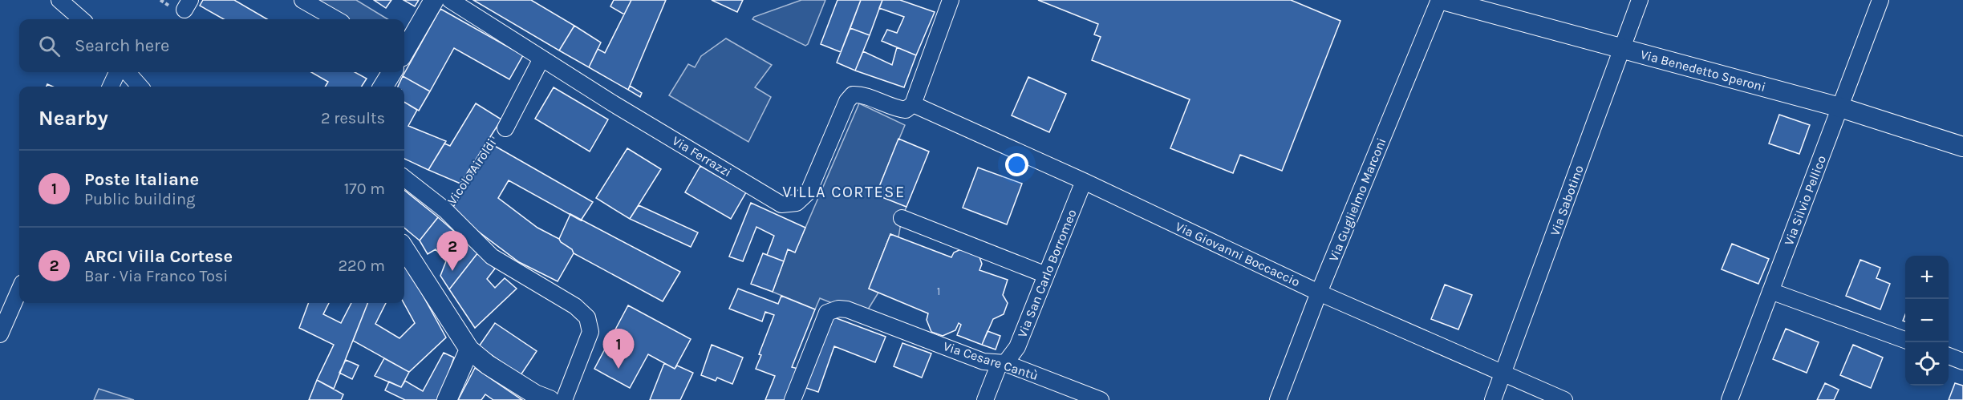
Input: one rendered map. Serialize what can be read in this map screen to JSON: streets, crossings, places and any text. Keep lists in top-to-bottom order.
{
  "streets": {
    "street": [
      "Via Benedetto Speroni",
      "Via Ferrazzi",
      "Vicolo Airoldi",
      "Via Guglielmo Marconi",
      "Via Sabotino",
      "Via Silvio Pellico",
      "Via Giovanni Boccaccio",
      "Via San Carlo Borromeo",
      "Via Cesare Cantù"
    ]
  },
  "crossings": [
    ["Via Benedetto Speroni", "Via Guglielmo Marconi"],
    ["Via Benedetto Speroni", "Via Sabotino"],
    ["Via Benedetto Speroni", "Via Silvio Pellico"],
    ["Via Ferrazzi", "Vicolo Airoldi"],
    ["Via Ferrazzi", "Via Giovanni Boccaccio"],
    ["Via Guglielmo Marconi", "Via Giovanni Boccaccio"],
    ["Via Sabotino", "Via Giovanni Boccaccio"],
    ["Via Giovanni Boccaccio", "Via San Carlo Borromeo"],
    ["Via San Carlo Borromeo", "Via Cesare Cantù"]
  ],
  "districts": ["VILLA CORTESE"],
  "house_numbers": ["1"],
  "page": {
    "search": "Search here",
    "heading": ["Nearby", "2 results"],
    "list": [
      {
        "mark": "1",
        "name": "Poste Italiane",
        "note": "Public building",
        "value": "170 m"
      },
      {
        "mark": "2",
        "name": "ARCI Villa Cortese",
        "note": "Bar · Via Franco Tosi",
        "value": "220 m"
      }
    ],
    "pins": ["2", "1"],
    "map_buttons": ["+", "−"]
  }
}
